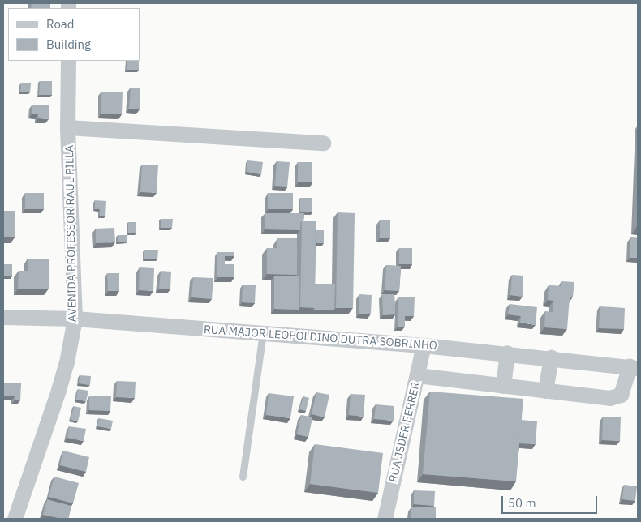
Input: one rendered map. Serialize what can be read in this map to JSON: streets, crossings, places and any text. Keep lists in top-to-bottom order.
{
  "streets": {
    "street": ["AVENIDA PROFESSOR RAUL PILLA", "RUA MAJOR LEOPOLDINO DUTRA SOBRINHO", "RUA JSDER FERRER"]
  },
  "crossings": [
    ["AVENIDA PROFESSOR RAUL PILLA", "RUA MAJOR LEOPOLDINO DUTRA SOBRINHO"],
    ["RUA MAJOR LEOPOLDINO DUTRA SOBRINHO", "RUA JSDER FERRER"]
  ],
  "legend": ["Road", "Building"],
  "scale_bar": "50 m"
}
